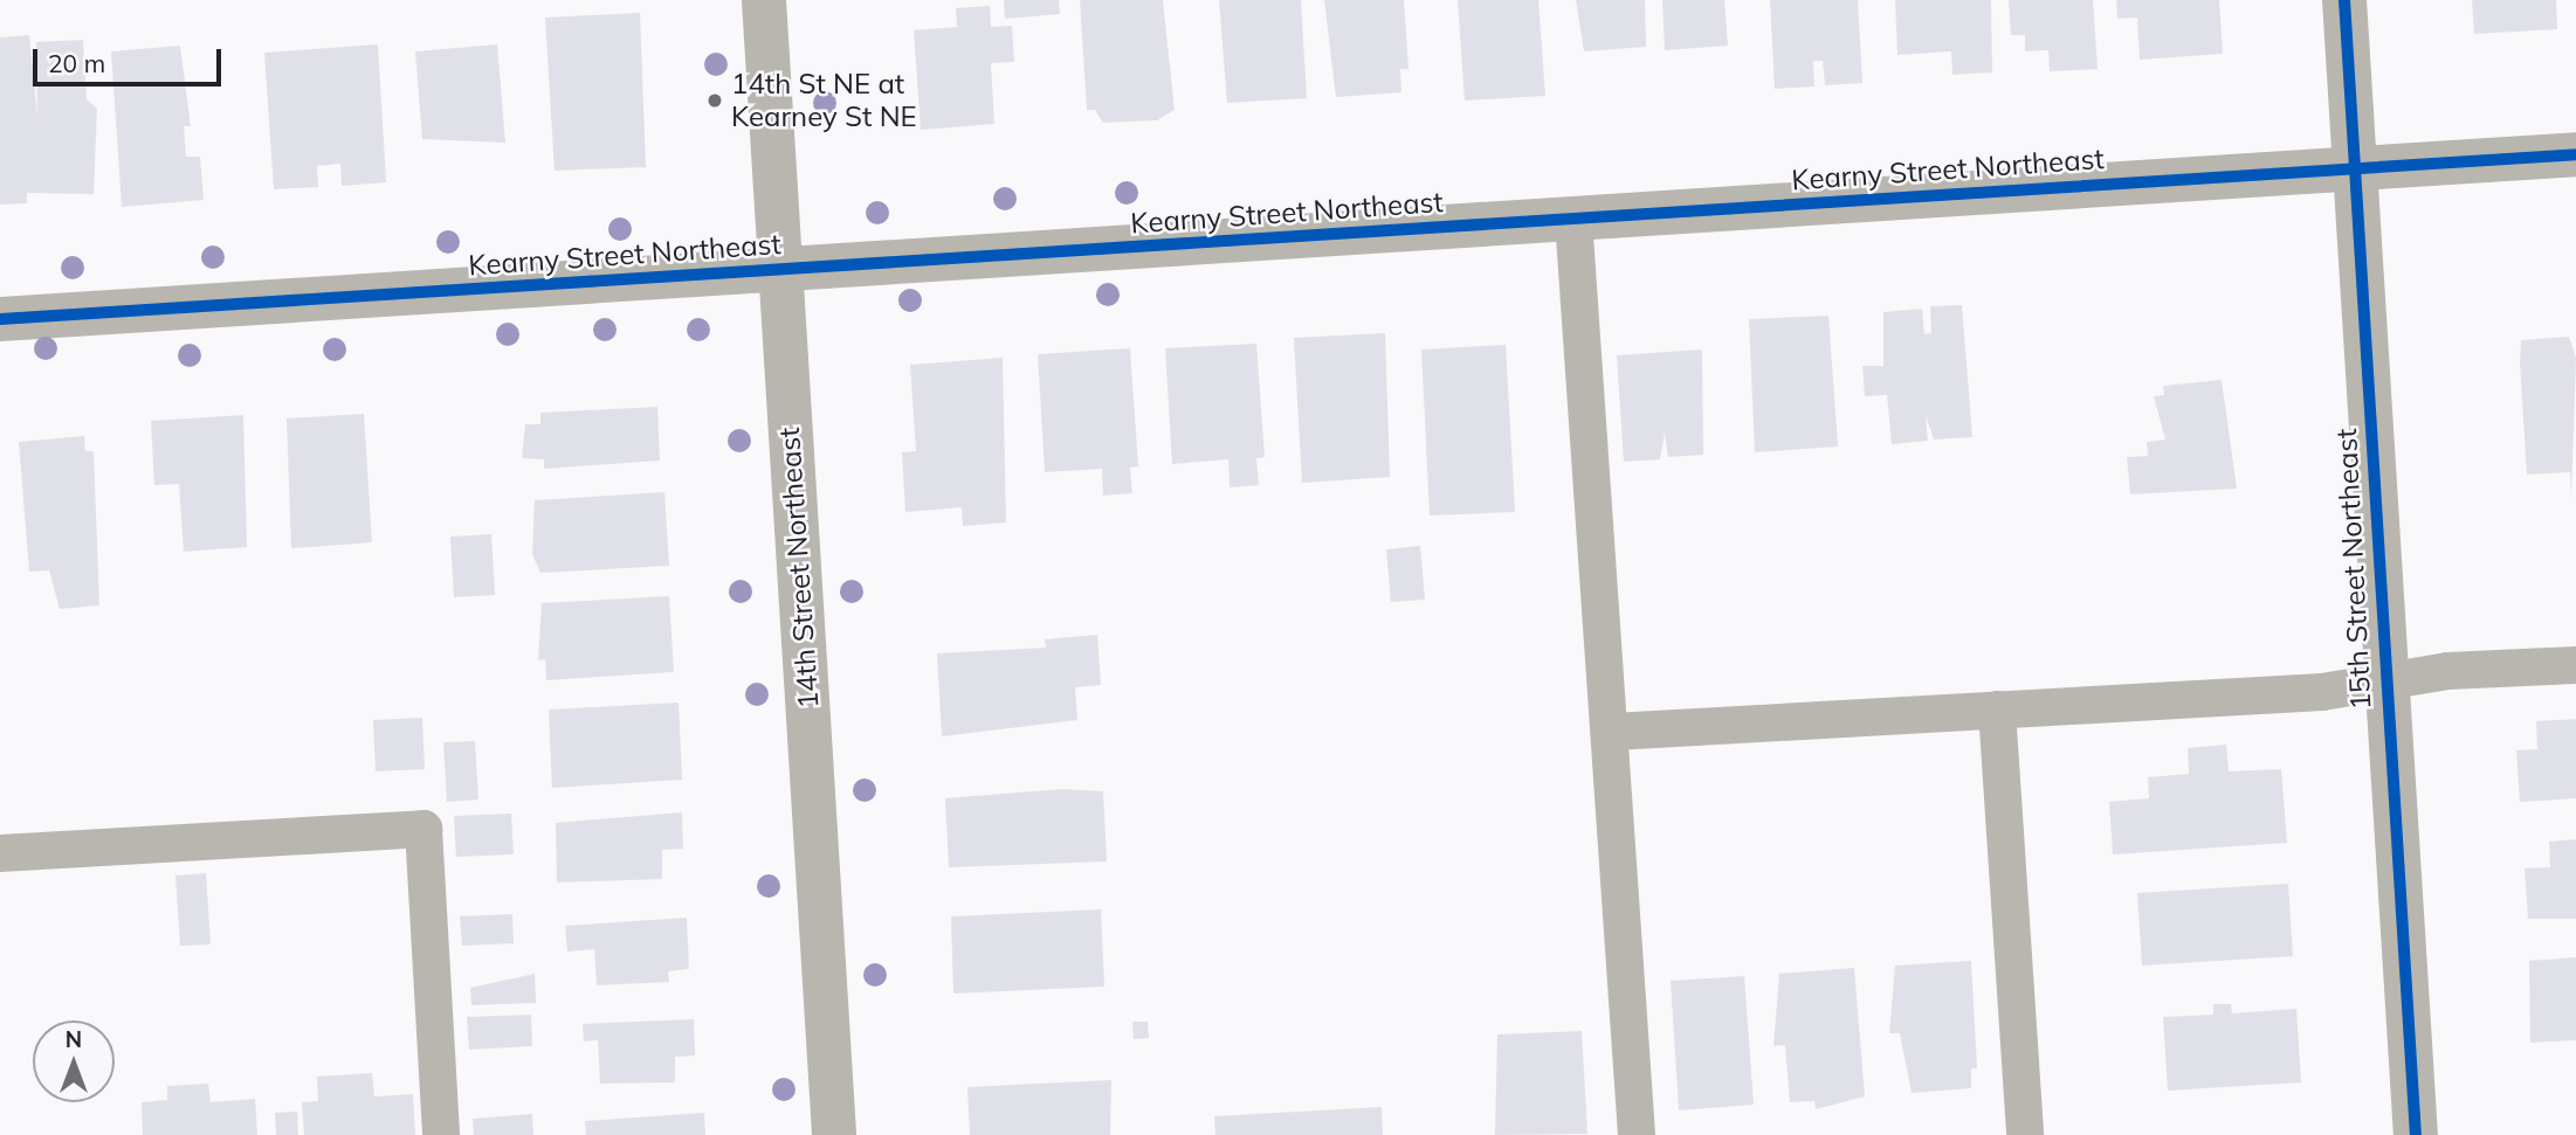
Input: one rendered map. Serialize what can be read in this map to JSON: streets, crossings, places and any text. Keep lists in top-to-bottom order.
{
  "streets": {
    "street": ["Kearny Street Northeast", "14th Street Northeast", "15th Street Northeast"]
  },
  "crossings": [
    ["Kearny Street Northeast", "14th Street Northeast"],
    ["Kearny Street Northeast", "15th Street Northeast"]
  ],
  "places": ["14th St NE at Kearney St NE"],
  "scale_bar": "20 m",
  "north": "top"
}
